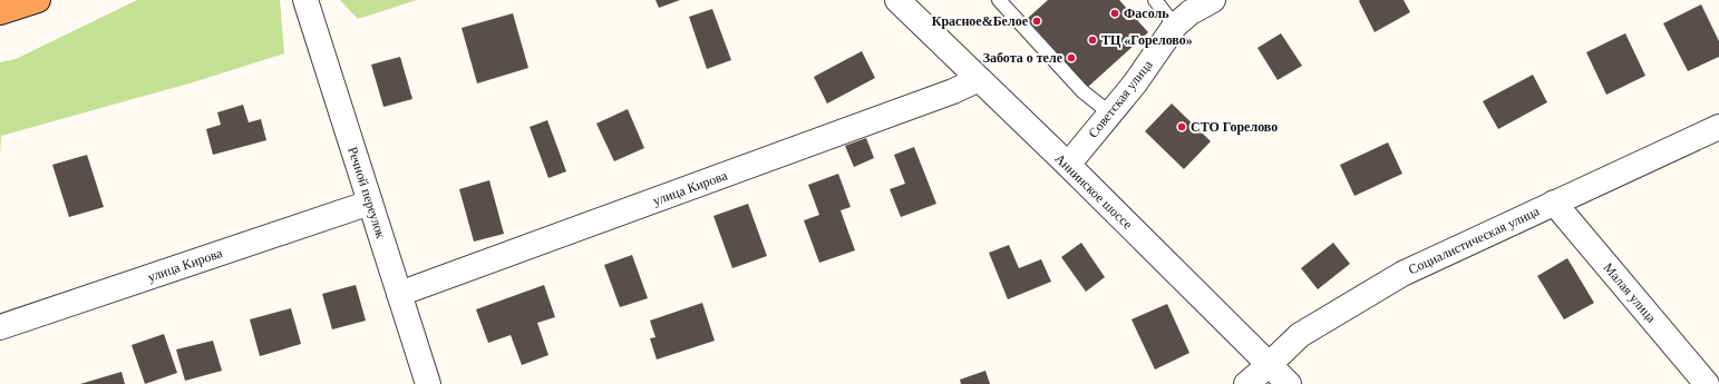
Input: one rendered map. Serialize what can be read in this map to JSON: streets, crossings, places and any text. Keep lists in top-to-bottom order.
{
  "streets": {
    "street": [
      "Советская улица",
      "улица Кирова",
      "Аннинское шоссе",
      "Речной переулок",
      "Социалистическая улица",
      "Малая улица"
    ]
  },
  "crossings": [
    ["Советская улица", "Аннинское шоссе"],
    ["улица Кирова", "Аннинское шоссе"],
    ["улица Кирова", "Речной переулок"],
    ["Аннинское шоссе", "Социалистическая улица"],
    ["Социалистическая улица", "Малая улица"]
  ],
  "places": [
    "Фасоль",
    "Красное&Белое",
    "ТЦ «Горелово»",
    "Забота о теле",
    "СТО Горелово"
  ]
}
